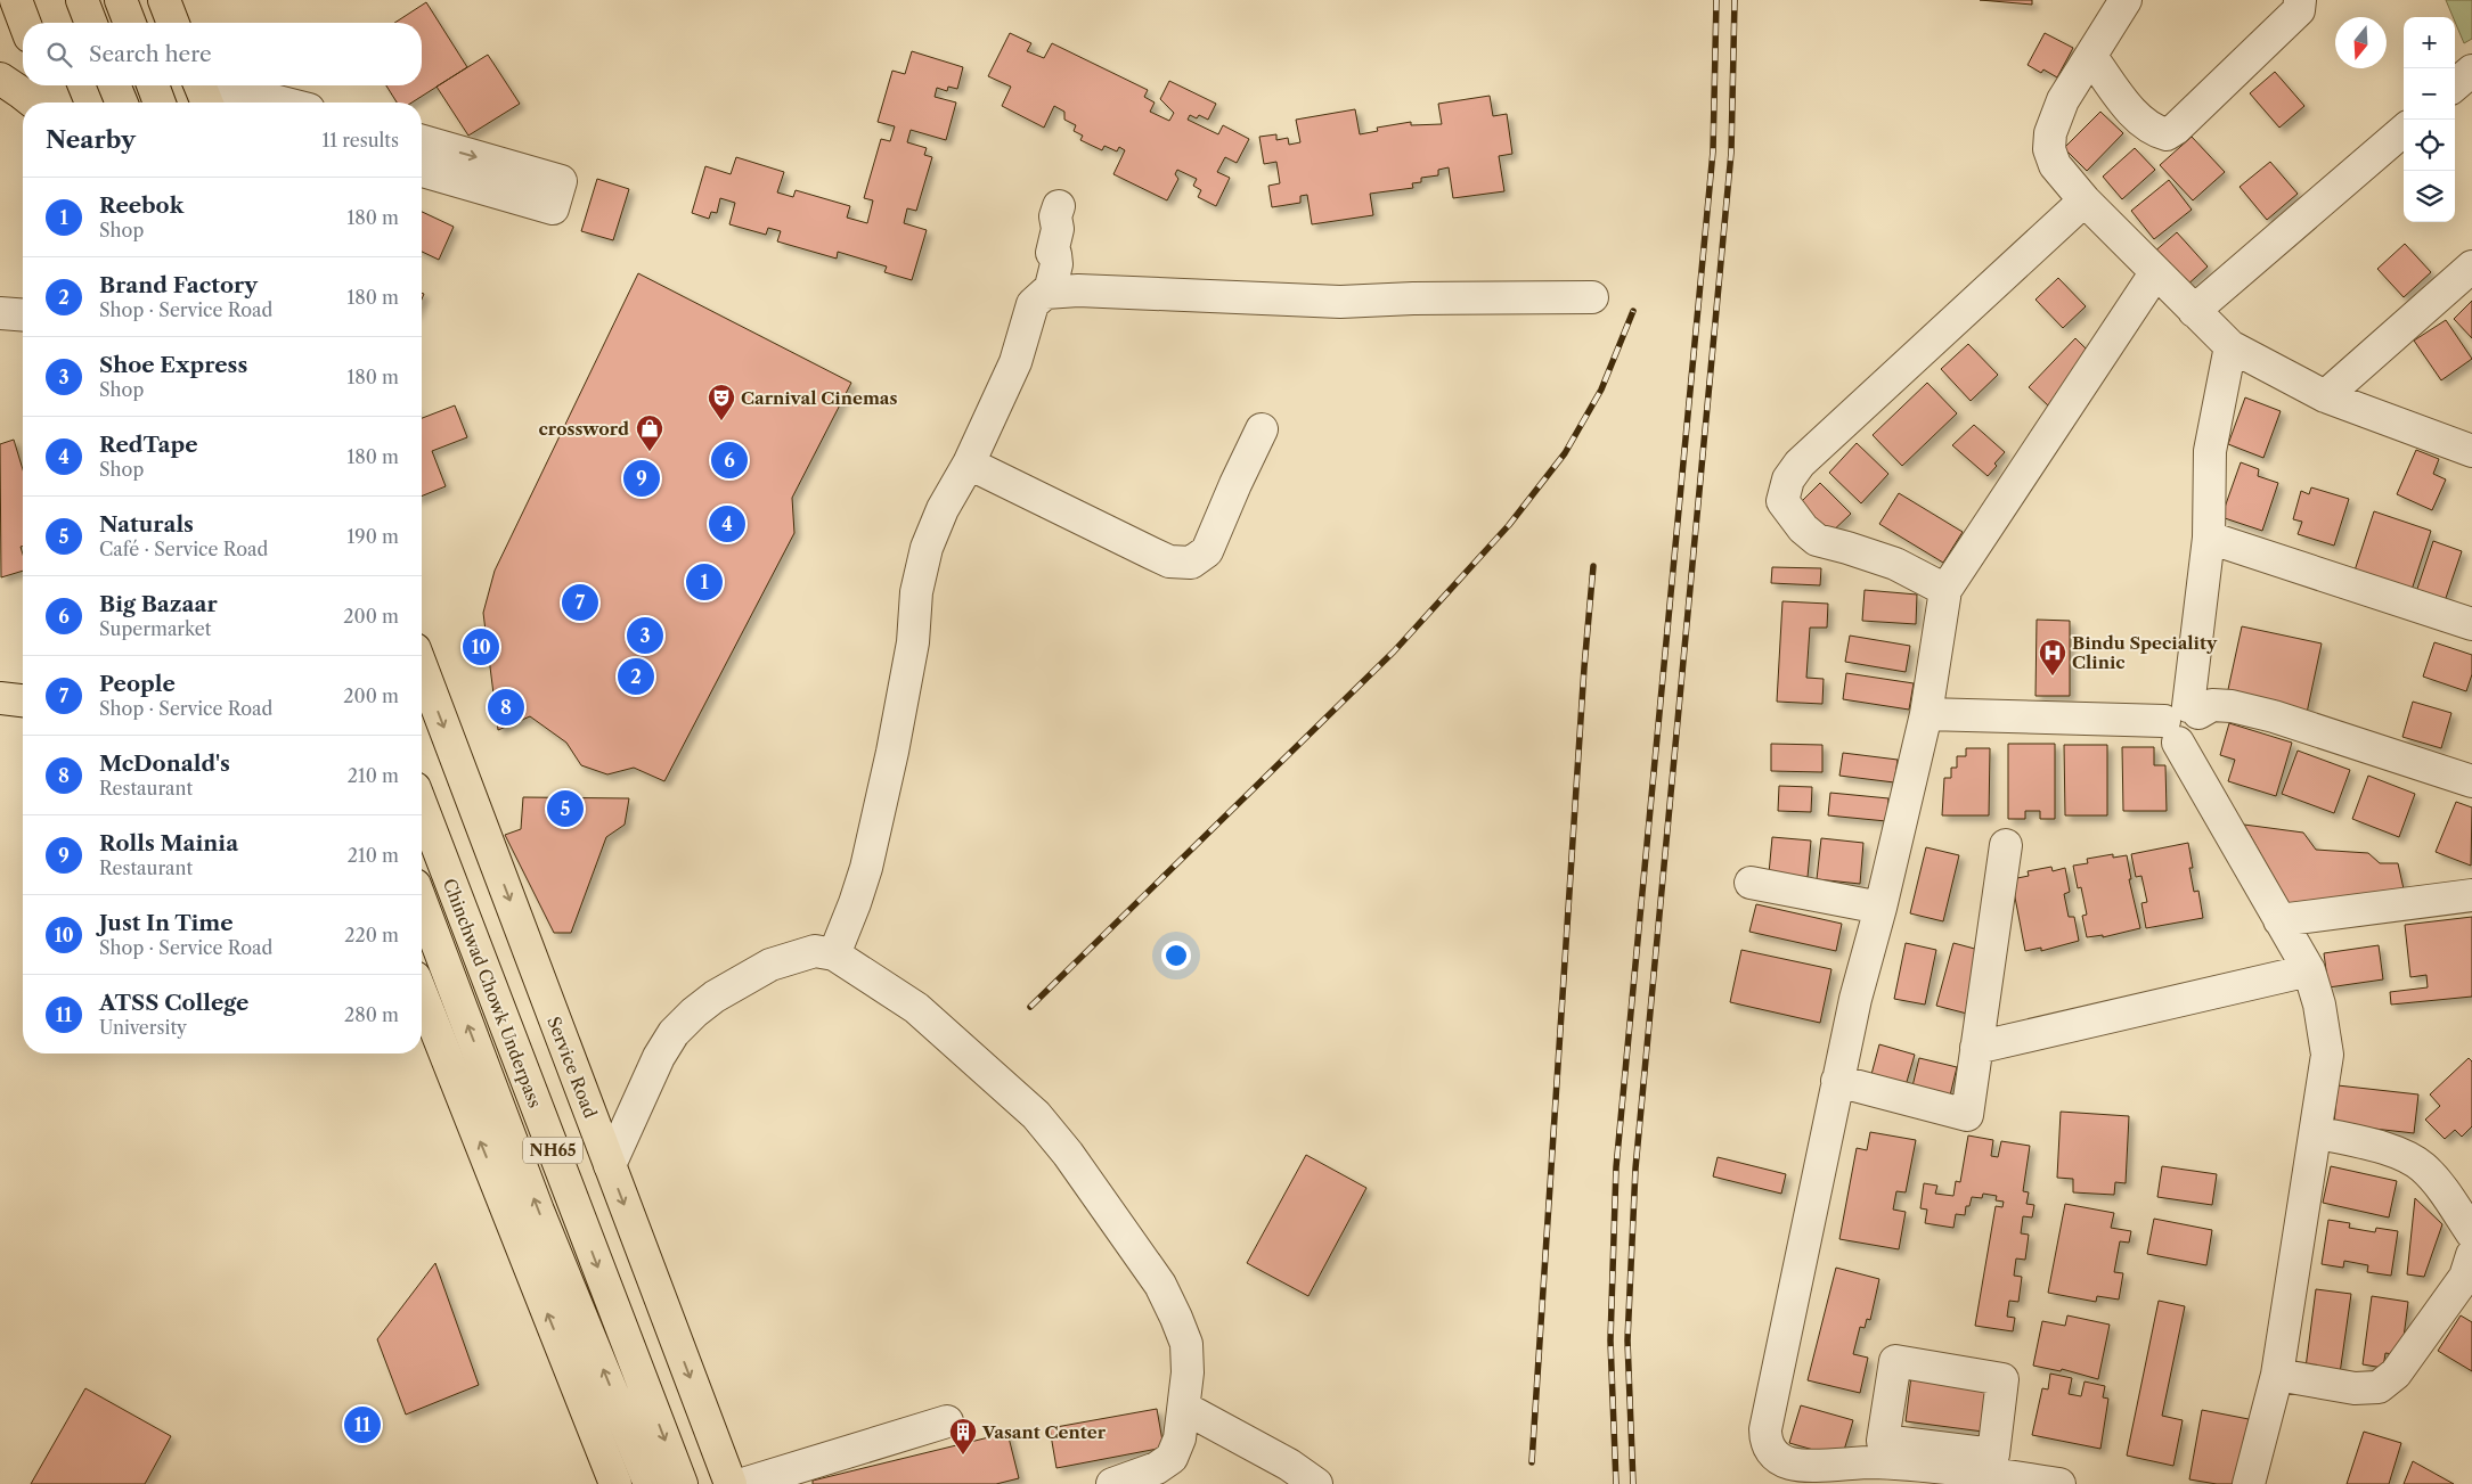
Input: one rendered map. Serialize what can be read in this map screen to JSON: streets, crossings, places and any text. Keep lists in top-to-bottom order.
{
  "streets": {
    "main road": ["Chinchwad Chowk Underpass", "Service Road", "NH65"]
  },
  "places": {
    "theatre": ["Carnival Cinemas"],
    "shop": ["crossword"],
    "hospital": ["Bindu Speciality Clinic"],
    "building": ["Vasant Center"]
  },
  "north": "bottom",
  "page": {
    "map_buttons": ["+", "−"],
    "search": "Search here",
    "heading": ["Nearby", "11 results"],
    "list": [
      {
        "mark": "1",
        "name": "Reebok",
        "note": "Shop",
        "value": "180 m"
      },
      {
        "mark": "2",
        "name": "Brand Factory",
        "note": "Shop · Service Road",
        "value": "180 m"
      },
      {
        "mark": "3",
        "name": "Shoe Express",
        "note": "Shop",
        "value": "180 m"
      },
      {
        "mark": "4",
        "name": "RedTape",
        "note": "Shop",
        "value": "180 m"
      },
      {
        "mark": "5",
        "name": "Naturals",
        "note": "Café · Service Road",
        "value": "190 m"
      },
      {
        "mark": "6",
        "name": "Big Bazaar",
        "note": "Supermarket",
        "value": "200 m"
      },
      {
        "mark": "7",
        "name": "People",
        "note": "Shop · Service Road",
        "value": "200 m"
      },
      {
        "mark": "8",
        "name": "McDonald's",
        "note": "Restaurant",
        "value": "210 m"
      },
      {
        "mark": "9",
        "name": "Rolls Mainia",
        "note": "Restaurant",
        "value": "210 m"
      },
      {
        "mark": "10",
        "name": "Just In Time",
        "note": "Shop · Service Road",
        "value": "220 m"
      },
      {
        "mark": "11",
        "name": "ATSS College",
        "note": "University",
        "value": "280 m"
      }
    ],
    "pins": [
      "6",
      "9",
      "4",
      "1",
      "7",
      "3",
      "10",
      "2",
      "8",
      "5",
      "11"
    ]
  }
}
